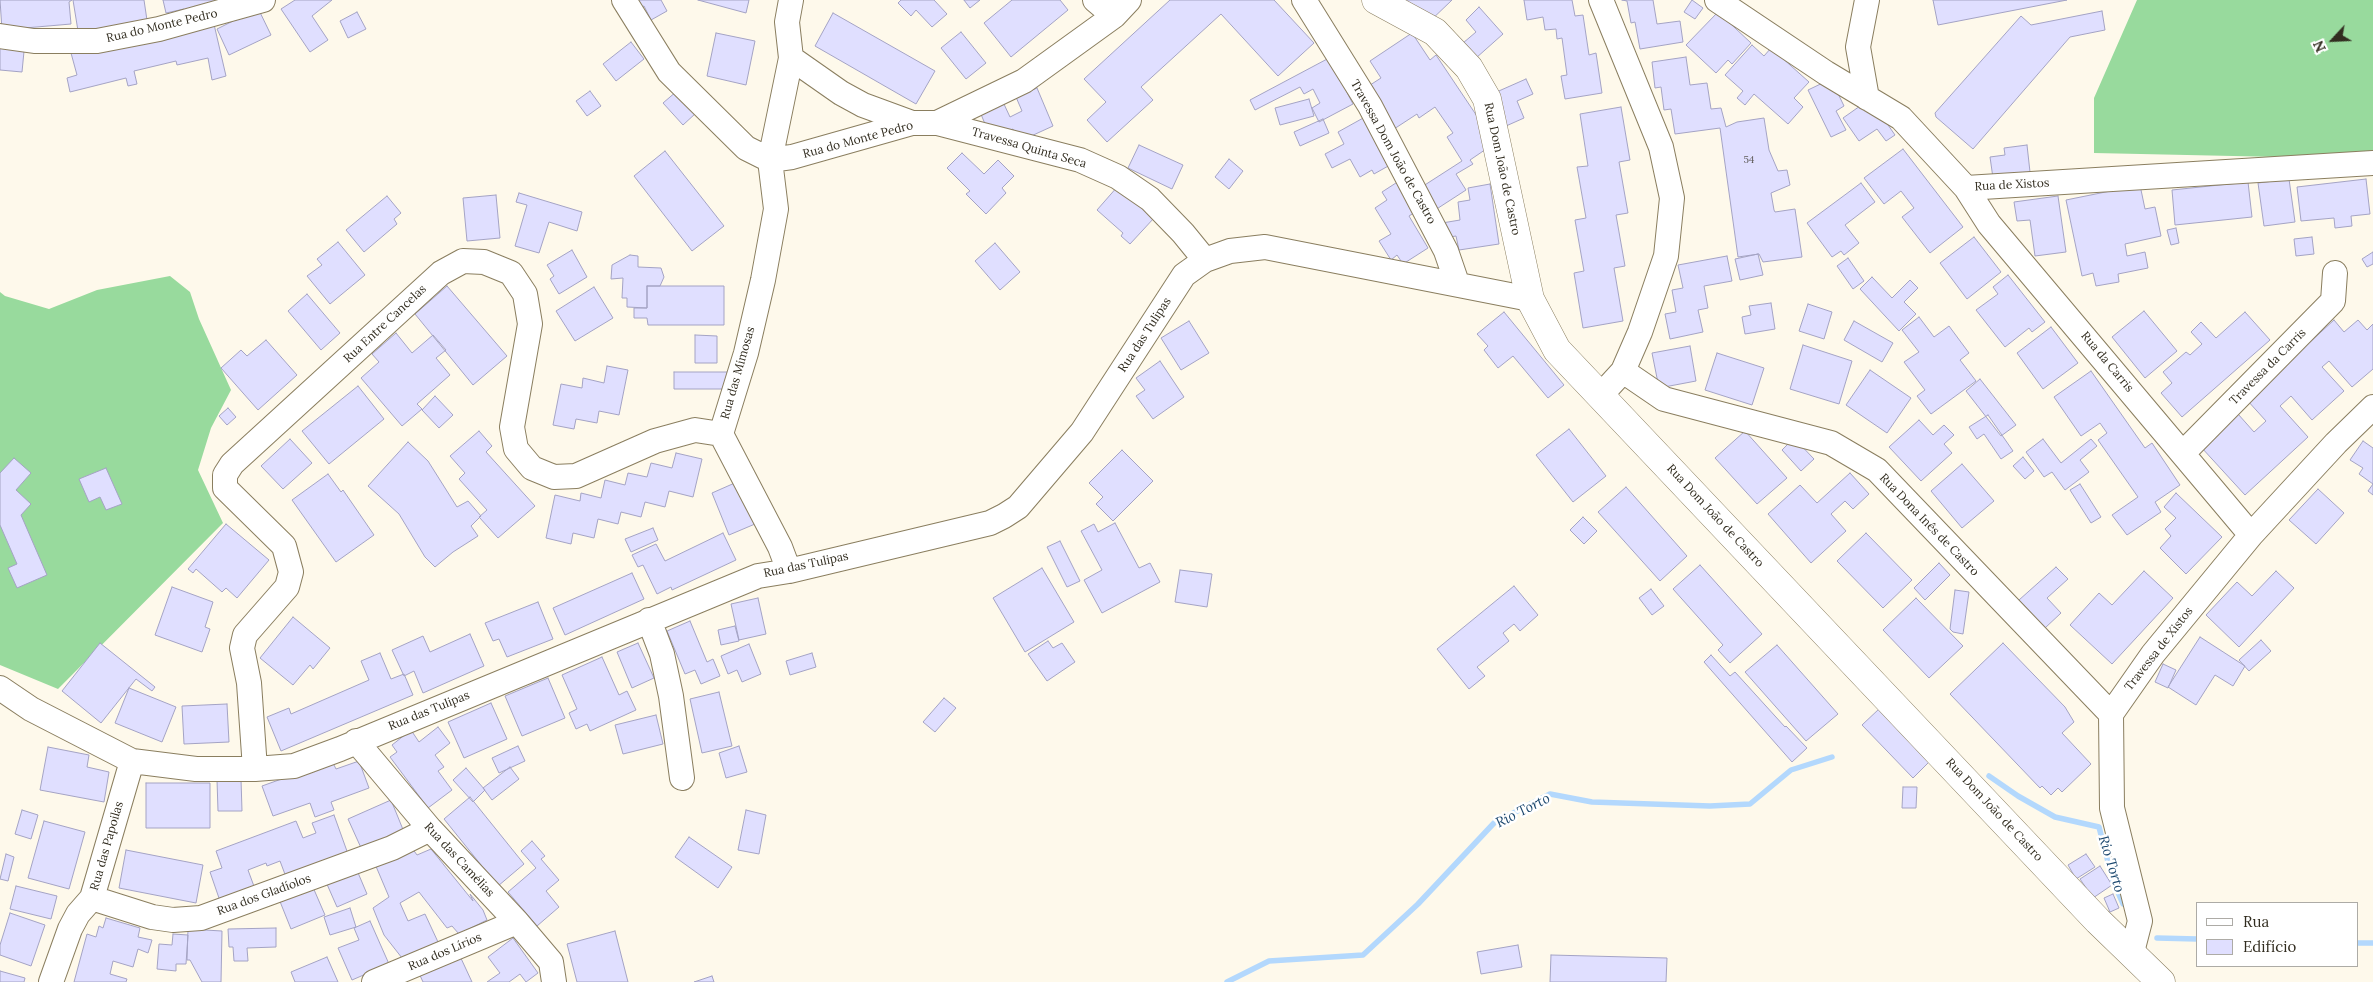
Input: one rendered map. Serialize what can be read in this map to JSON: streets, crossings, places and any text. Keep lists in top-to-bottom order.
{
  "streets": {
    "main road": ["Rua Dom João de Castro"],
    "street": [
      "Rua do Monte Pedro",
      "Travessa Quinta Seca",
      "Travessa Dom João de Castro",
      "Rua de Xistos",
      "Rua Entre Cancelas",
      "Rua das Tulipas",
      "Rua da Carris",
      "Travessa da Carris",
      "Rua das Mimosas",
      "Rua Dona Inês de Castro",
      "Travessa de Xistos",
      "Rua das Papoilas",
      "Rua das Camélias",
      "Rua dos Gladíolos",
      "Rua dos Lírios"
    ]
  },
  "crossings": [
    ["Rua do Monte Pedro", "Travessa Quinta Seca"],
    ["Rua do Monte Pedro", "Rua das Mimosas"],
    ["Travessa Quinta Seca", "Rua das Tulipas"],
    ["Travessa Dom João de Castro", "Rua das Tulipas"],
    ["Rua Dom João de Castro", "Rua das Tulipas"],
    ["Rua de Xistos", "Rua da Carris"],
    ["Rua Entre Cancelas", "Rua das Tulipas"],
    ["Rua Entre Cancelas", "Rua das Mimosas"],
    ["Rua das Tulipas", "Rua das Mimosas"],
    ["Rua das Tulipas", "Rua das Papoilas"],
    ["Rua das Tulipas", "Rua das Camélias"],
    ["Rua da Carris", "Travessa da Carris"],
    ["Rua da Carris", "Travessa de Xistos"],
    ["Rua Dona Inês de Castro", "Travessa de Xistos"],
    ["Rua das Papoilas", "Rua dos Gladíolos"],
    ["Rua das Camélias", "Rua dos Gladíolos"],
    ["Rua das Camélias", "Rua dos Lírios"]
  ],
  "water": ["Rio Torto"],
  "house_numbers": ["54"],
  "legend": ["Rua", "Edifício"],
  "north": "bottom left"
}
